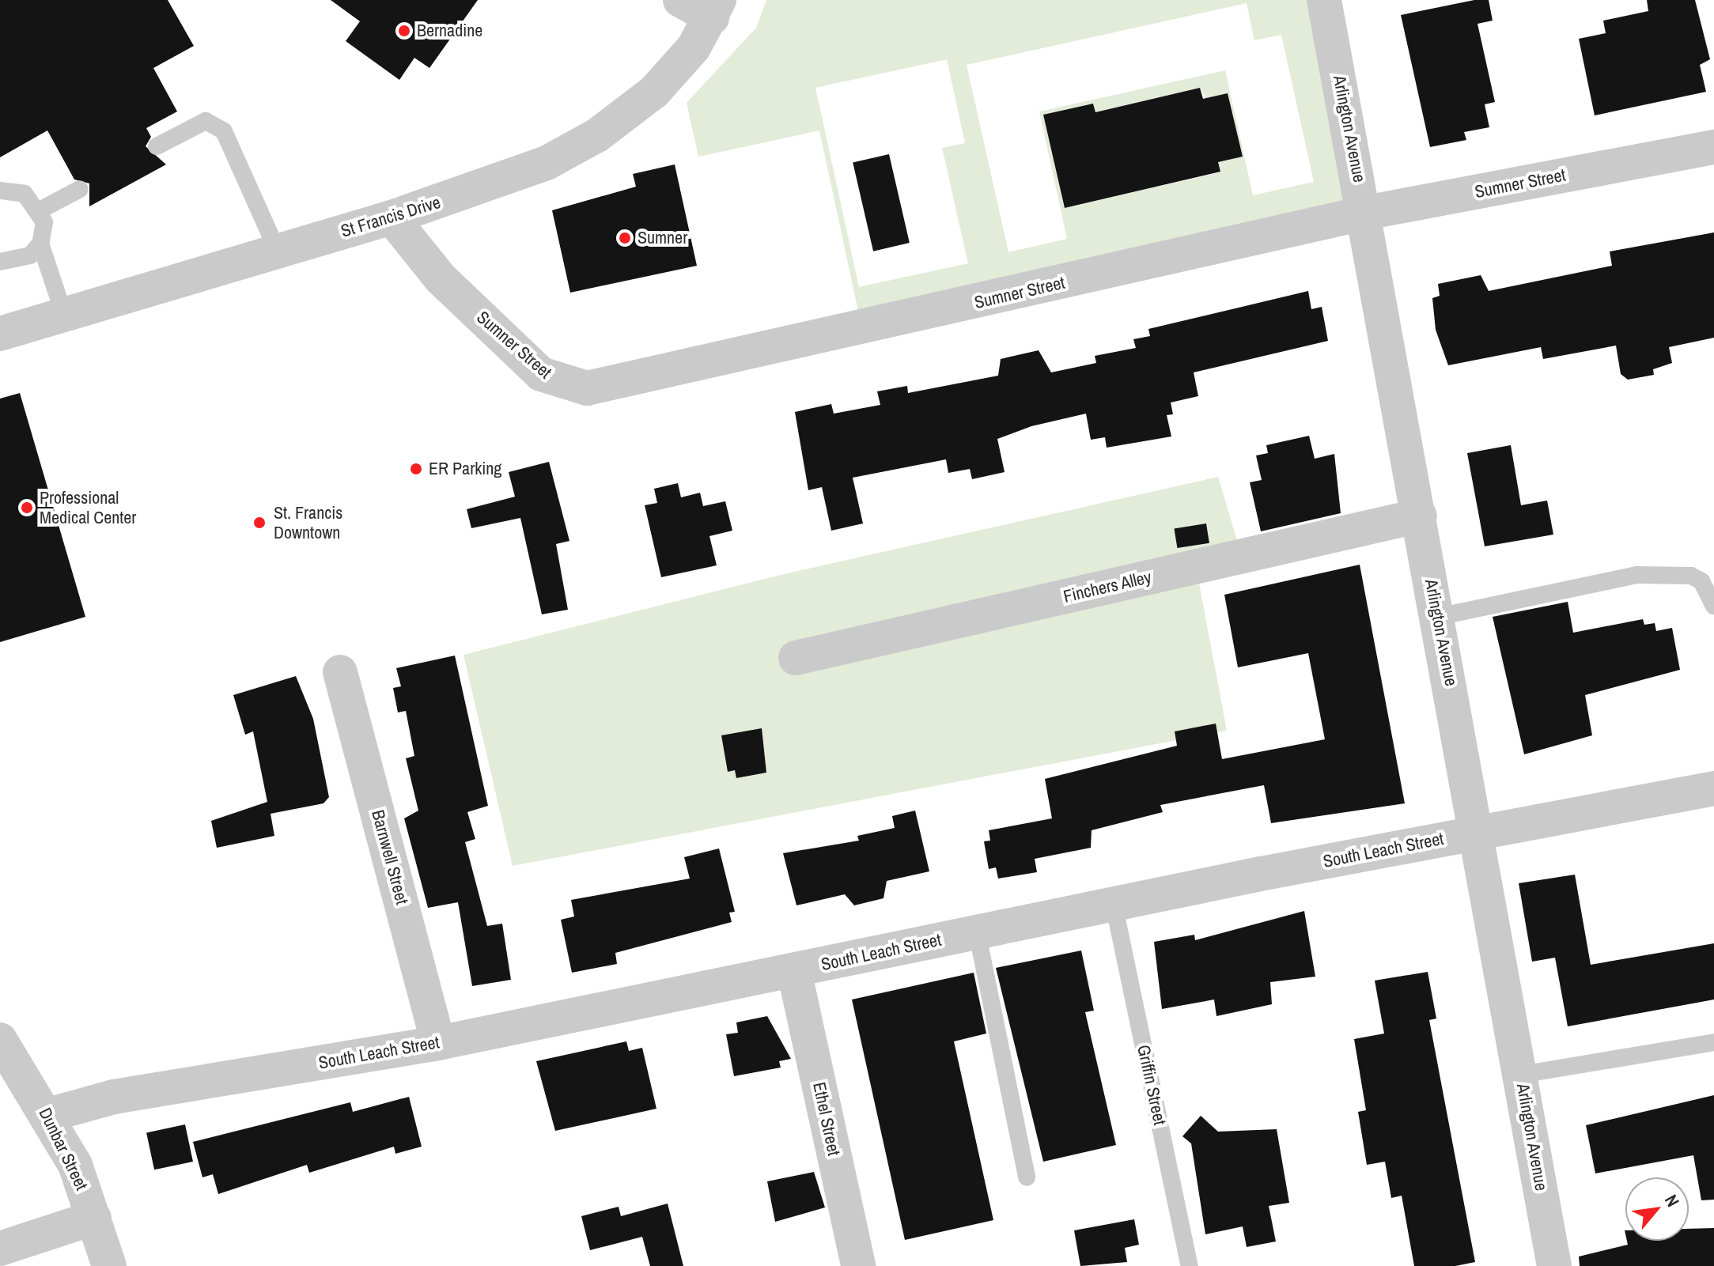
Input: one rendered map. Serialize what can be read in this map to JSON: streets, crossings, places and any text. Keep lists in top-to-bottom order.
{
  "streets": {
    "street": [
      "Arlington Avenue",
      "Sumner Street",
      "St Francis Drive",
      "Finchers Alley",
      "South Leach Street",
      "Barnwell Street",
      "Ethel Street",
      "Dunbar Street"
    ],
    "lane": ["Griffin Street"]
  },
  "crossings": [
    ["Arlington Avenue", "Sumner Street"],
    ["Arlington Avenue", "Finchers Alley"],
    ["Arlington Avenue", "South Leach Street"],
    ["Sumner Street", "St Francis Drive"],
    ["South Leach Street", "Barnwell Street"],
    ["South Leach Street", "Griffin Street"],
    ["South Leach Street", "Ethel Street"],
    ["South Leach Street", "Dunbar Street"]
  ],
  "places": [
    "Bernadine",
    "Sumner",
    "ER Parking",
    "Professional Medical Center",
    "St. Francis Downtown"
  ],
  "north": "top right"
}
